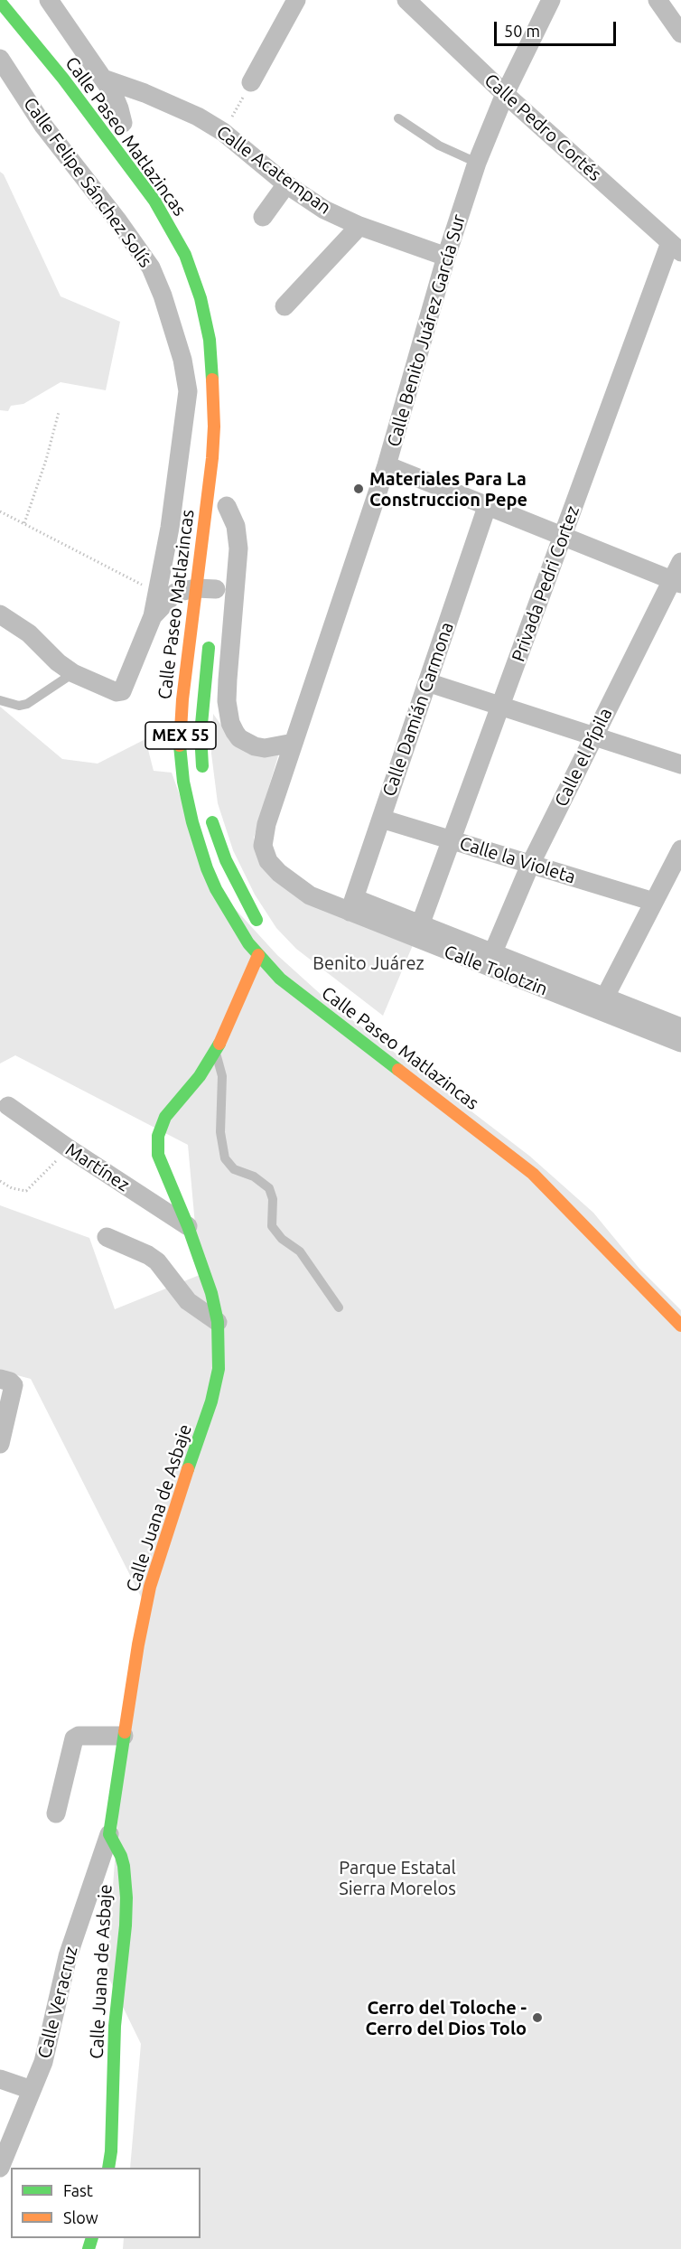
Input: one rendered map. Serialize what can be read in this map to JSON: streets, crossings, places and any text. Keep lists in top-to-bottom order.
{
  "streets": {
    "main road": ["Calle Paseo Matlazincas", "MEX 55", "Calle Juana de Asbaje"],
    "street": [
      "Calle Pedro Cortés",
      "Calle Acatempan",
      "Calle Felipe Sánchez Solís",
      "Calle Benito Juárez García Sur",
      "Privada Pedri Cortez",
      "Calle Damián Carmona",
      "Calle el Pípila",
      "Calle la Violeta",
      "Calle Tolotzin",
      "Martínez",
      "Calle Veracruz"
    ]
  },
  "crossings": [
    ["Calle Pedro Cortés", "Calle Benito Juárez García Sur"],
    ["Calle Pedro Cortés", "Privada Pedri Cortez"],
    ["Calle Paseo Matlazincas", "Calle Juana de Asbaje"],
    ["Calle Acatempan", "Calle Benito Juárez García Sur"],
    ["Calle Benito Juárez García Sur", "Calle Tolotzin"],
    ["Privada Pedri Cortez", "Calle la Violeta"],
    ["Privada Pedri Cortez", "Calle Tolotzin"],
    ["Calle Damián Carmona", "Calle la Violeta"],
    ["Calle Damián Carmona", "Calle Tolotzin"],
    ["Calle el Pípila", "Calle la Violeta"],
    ["Calle el Pípila", "Calle Tolotzin"],
    ["Martínez", "Calle Juana de Asbaje"],
    ["Calle Juana de Asbaje", "Calle Veracruz"]
  ],
  "parks": ["Benito Juárez", "Parque Estatal Sierra Morelos"],
  "places": ["Materiales Para La Construccion Pepe", "Cerro del Toloche - Cerro del Dios Tolo"],
  "legend": ["Fast", "Slow"],
  "scale_bar": "50 m"
}
